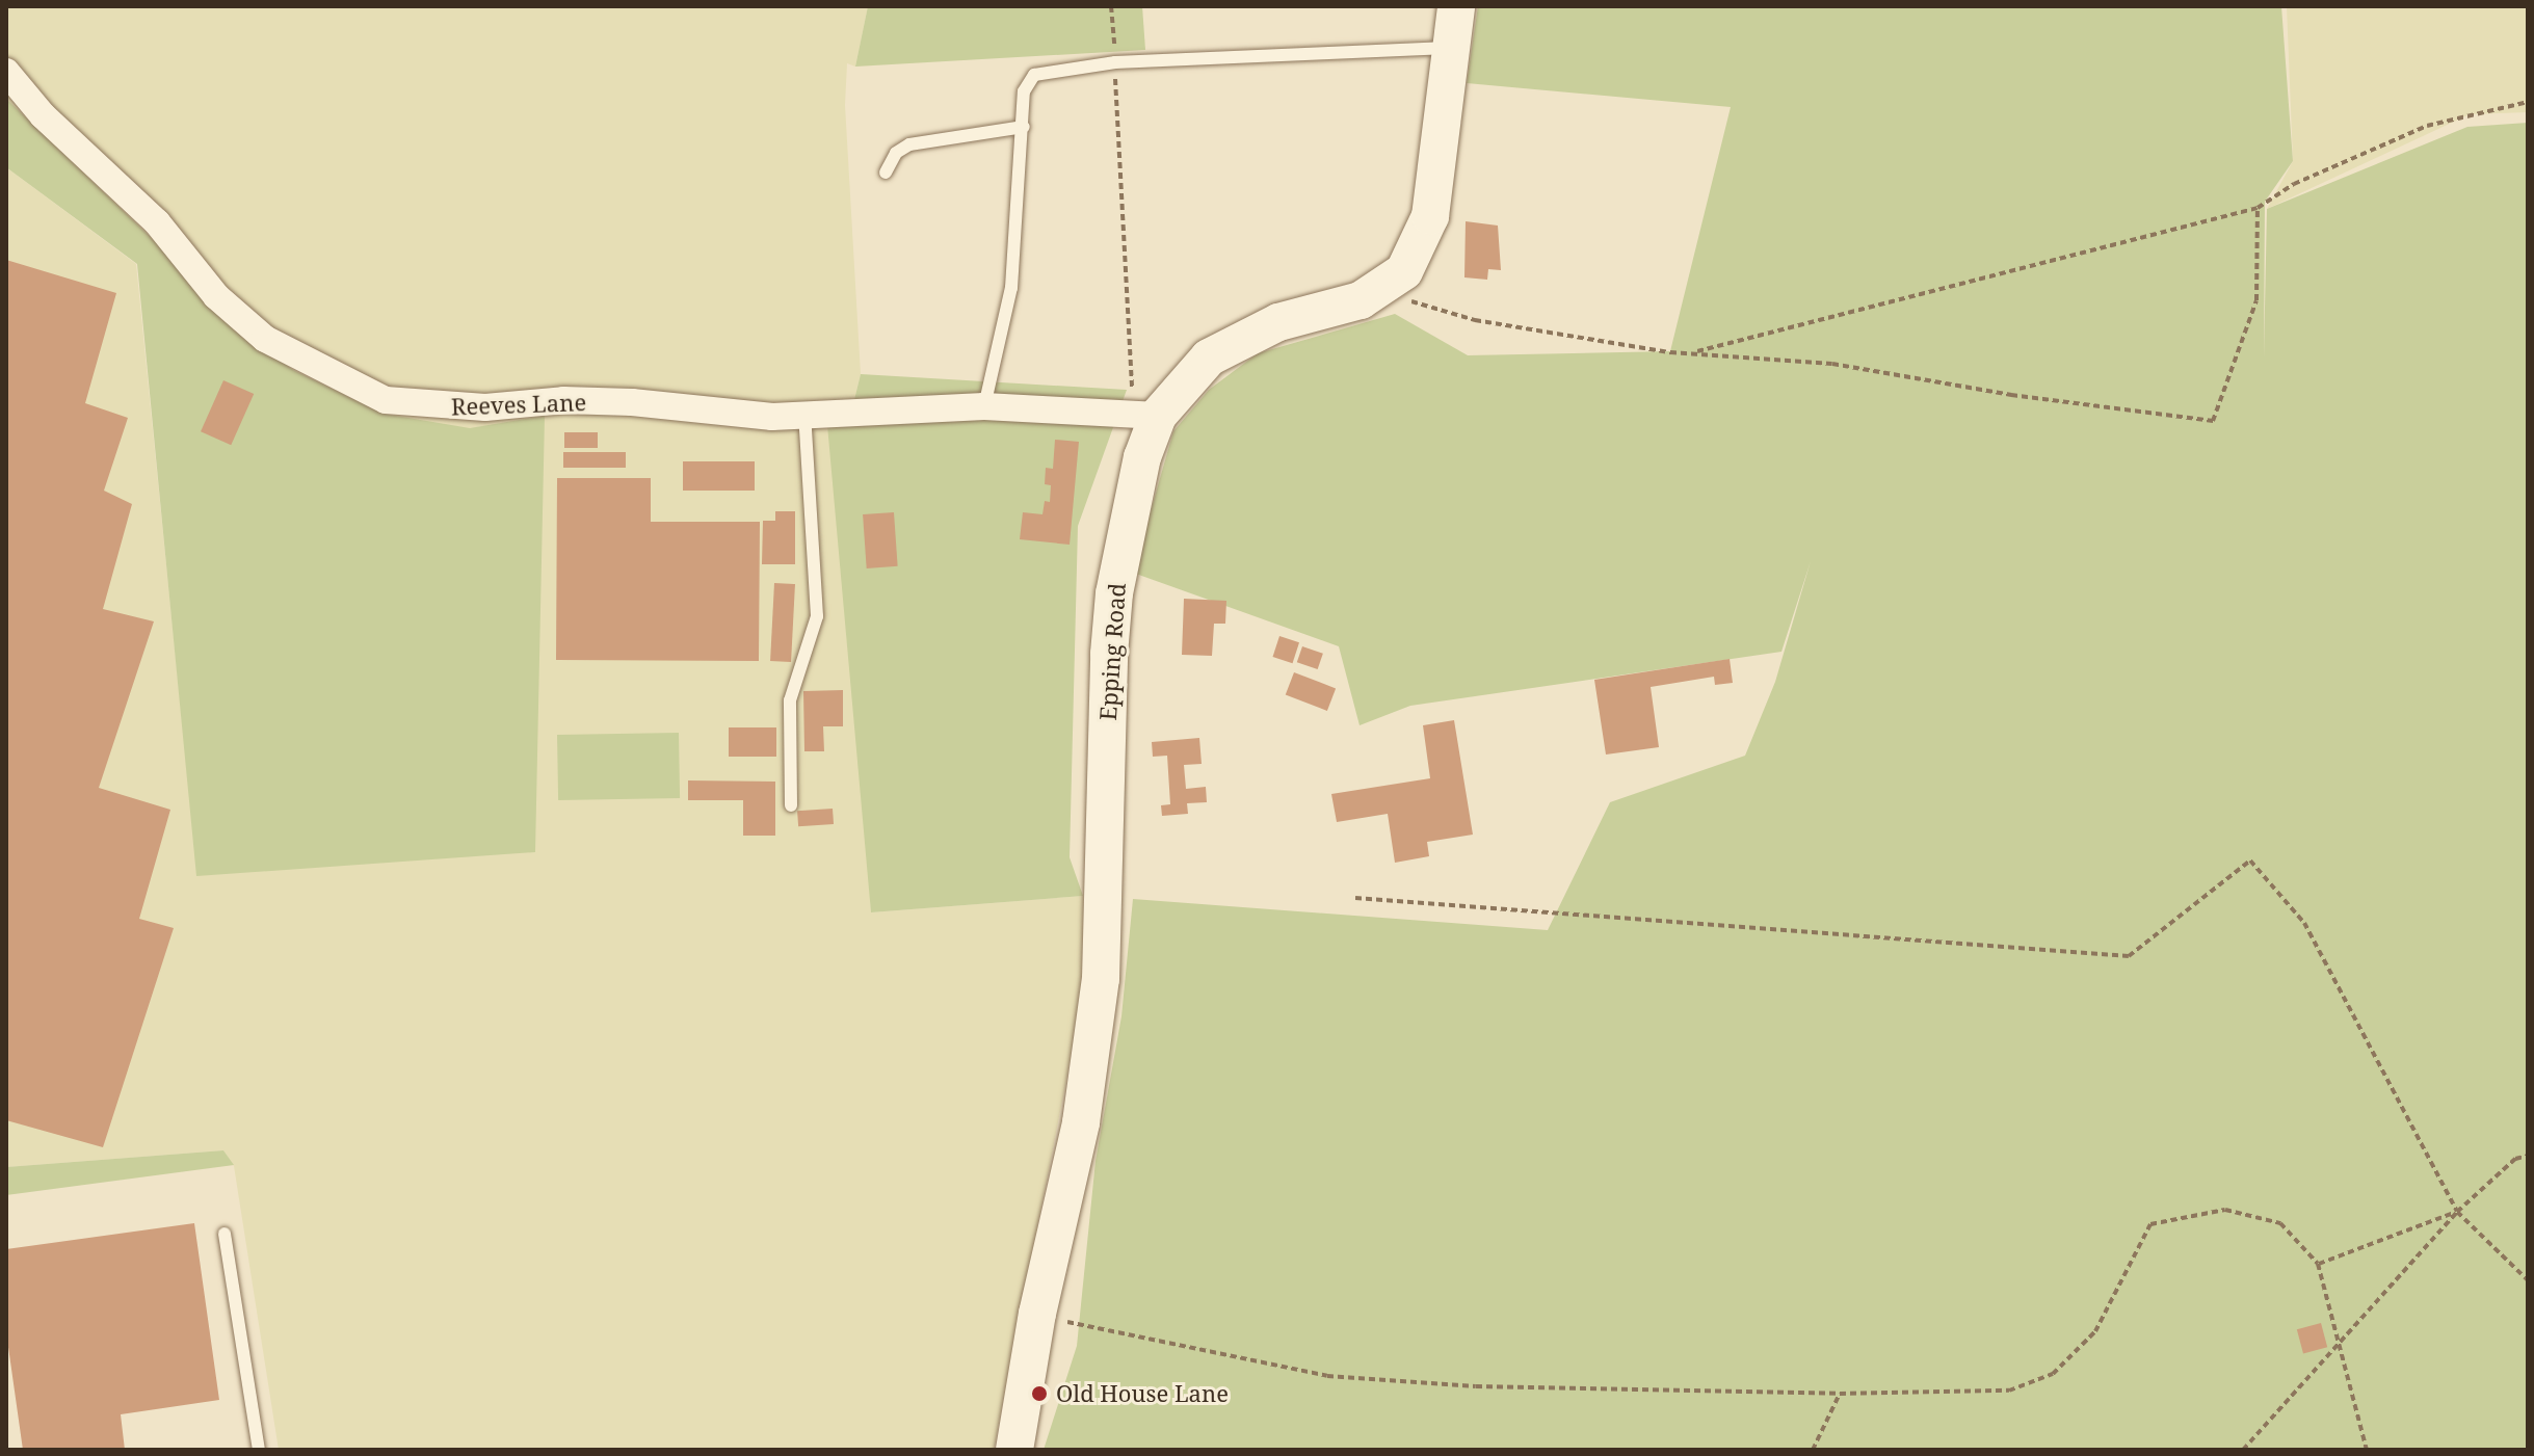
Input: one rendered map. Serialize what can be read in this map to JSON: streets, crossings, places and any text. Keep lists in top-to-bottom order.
{
  "streets": {
    "main road": ["Epping Road"],
    "street": ["Reeves Lane"]
  },
  "crossings": [
    ["Reeves Lane", "Epping Road"]
  ],
  "places": ["Old House Lane"]
}
